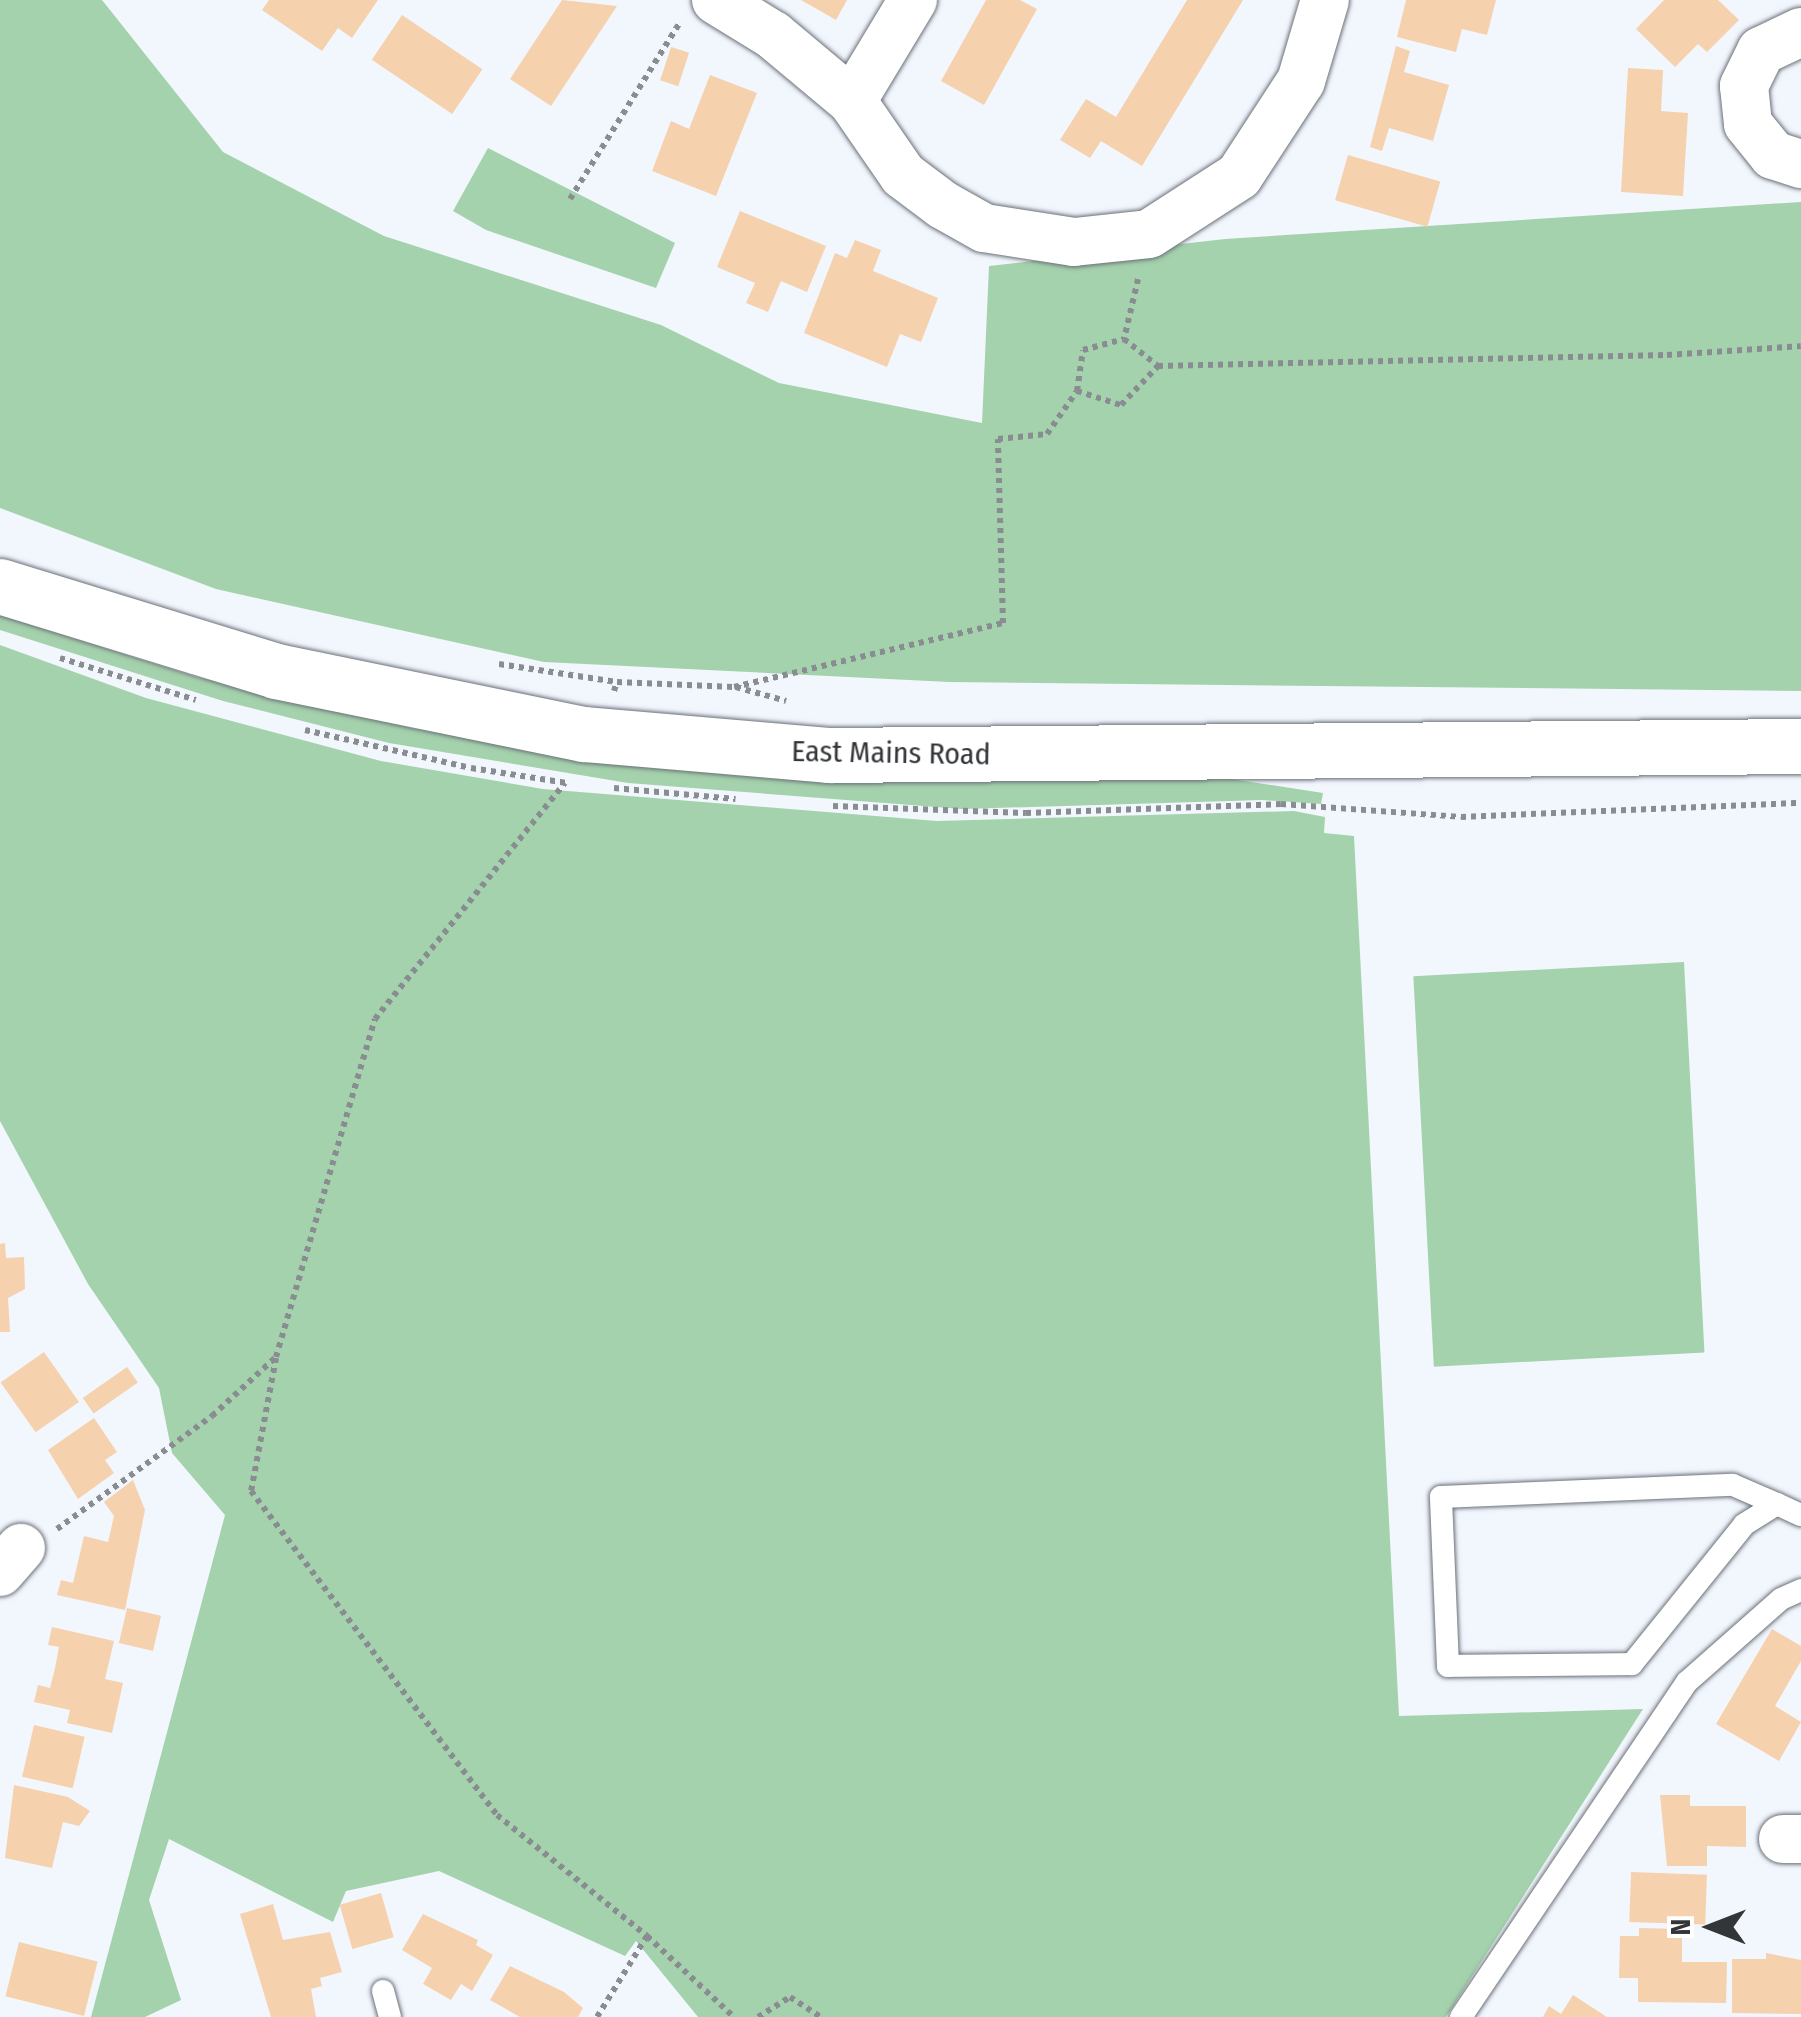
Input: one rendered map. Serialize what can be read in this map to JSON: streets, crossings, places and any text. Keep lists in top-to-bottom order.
{
  "streets": {
    "main road": ["East Mains Road"]
  },
  "north": "left"
}
